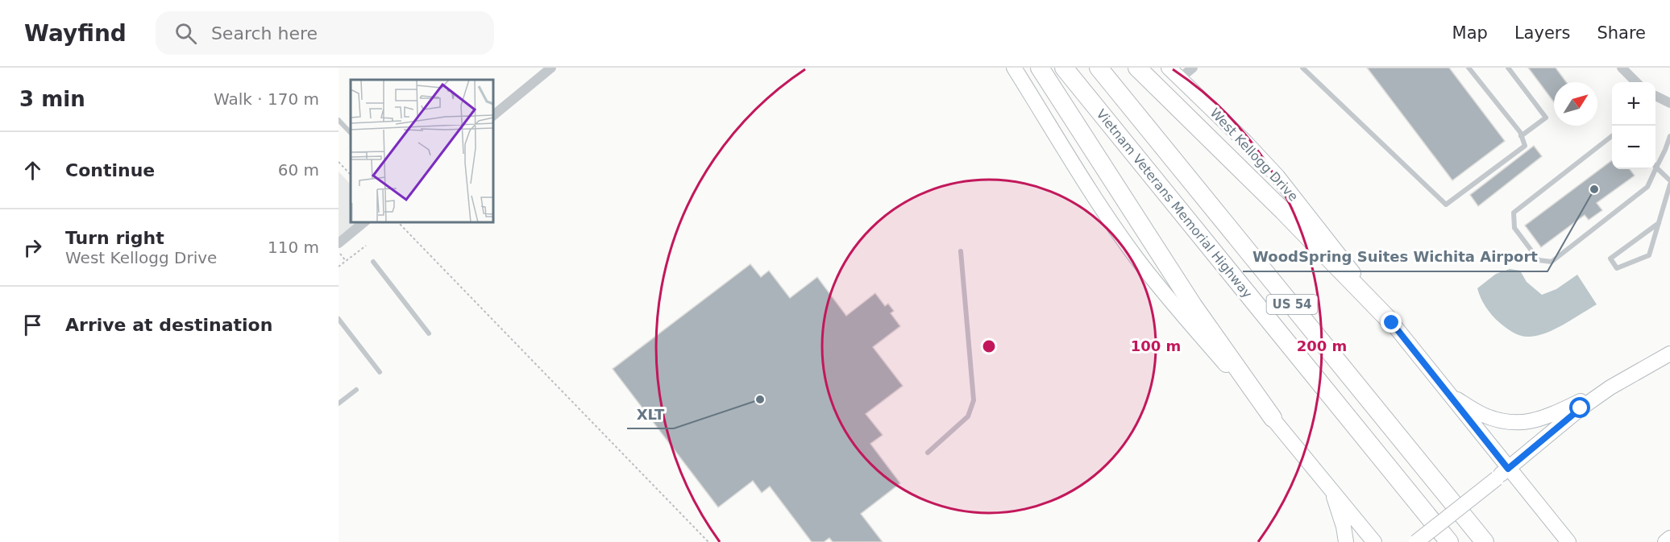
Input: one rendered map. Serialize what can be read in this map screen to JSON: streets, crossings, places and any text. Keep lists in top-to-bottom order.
{
  "streets": {
    "highway": ["Vietnam Veterans Memorial Highway", "US 54"],
    "main road": ["West Kellogg Drive"]
  },
  "places": ["WoodSpring Suites Wichita Airport", "XLT"],
  "north": "top right",
  "page": {
    "header": "Wayfind",
    "search": "Search here",
    "nav": ["Map", "Layers", "Share"],
    "heading": ["3 min", "Walk · 170 m"],
    "map_buttons": ["+", "−"],
    "list": [
      ["Continue", "60 m"],
      ["Turn right", "West Kellogg Drive", "110 m"],
      "Arrive at destination"
    ]
  },
  "rings": ["100 m", "200 m"]
}
